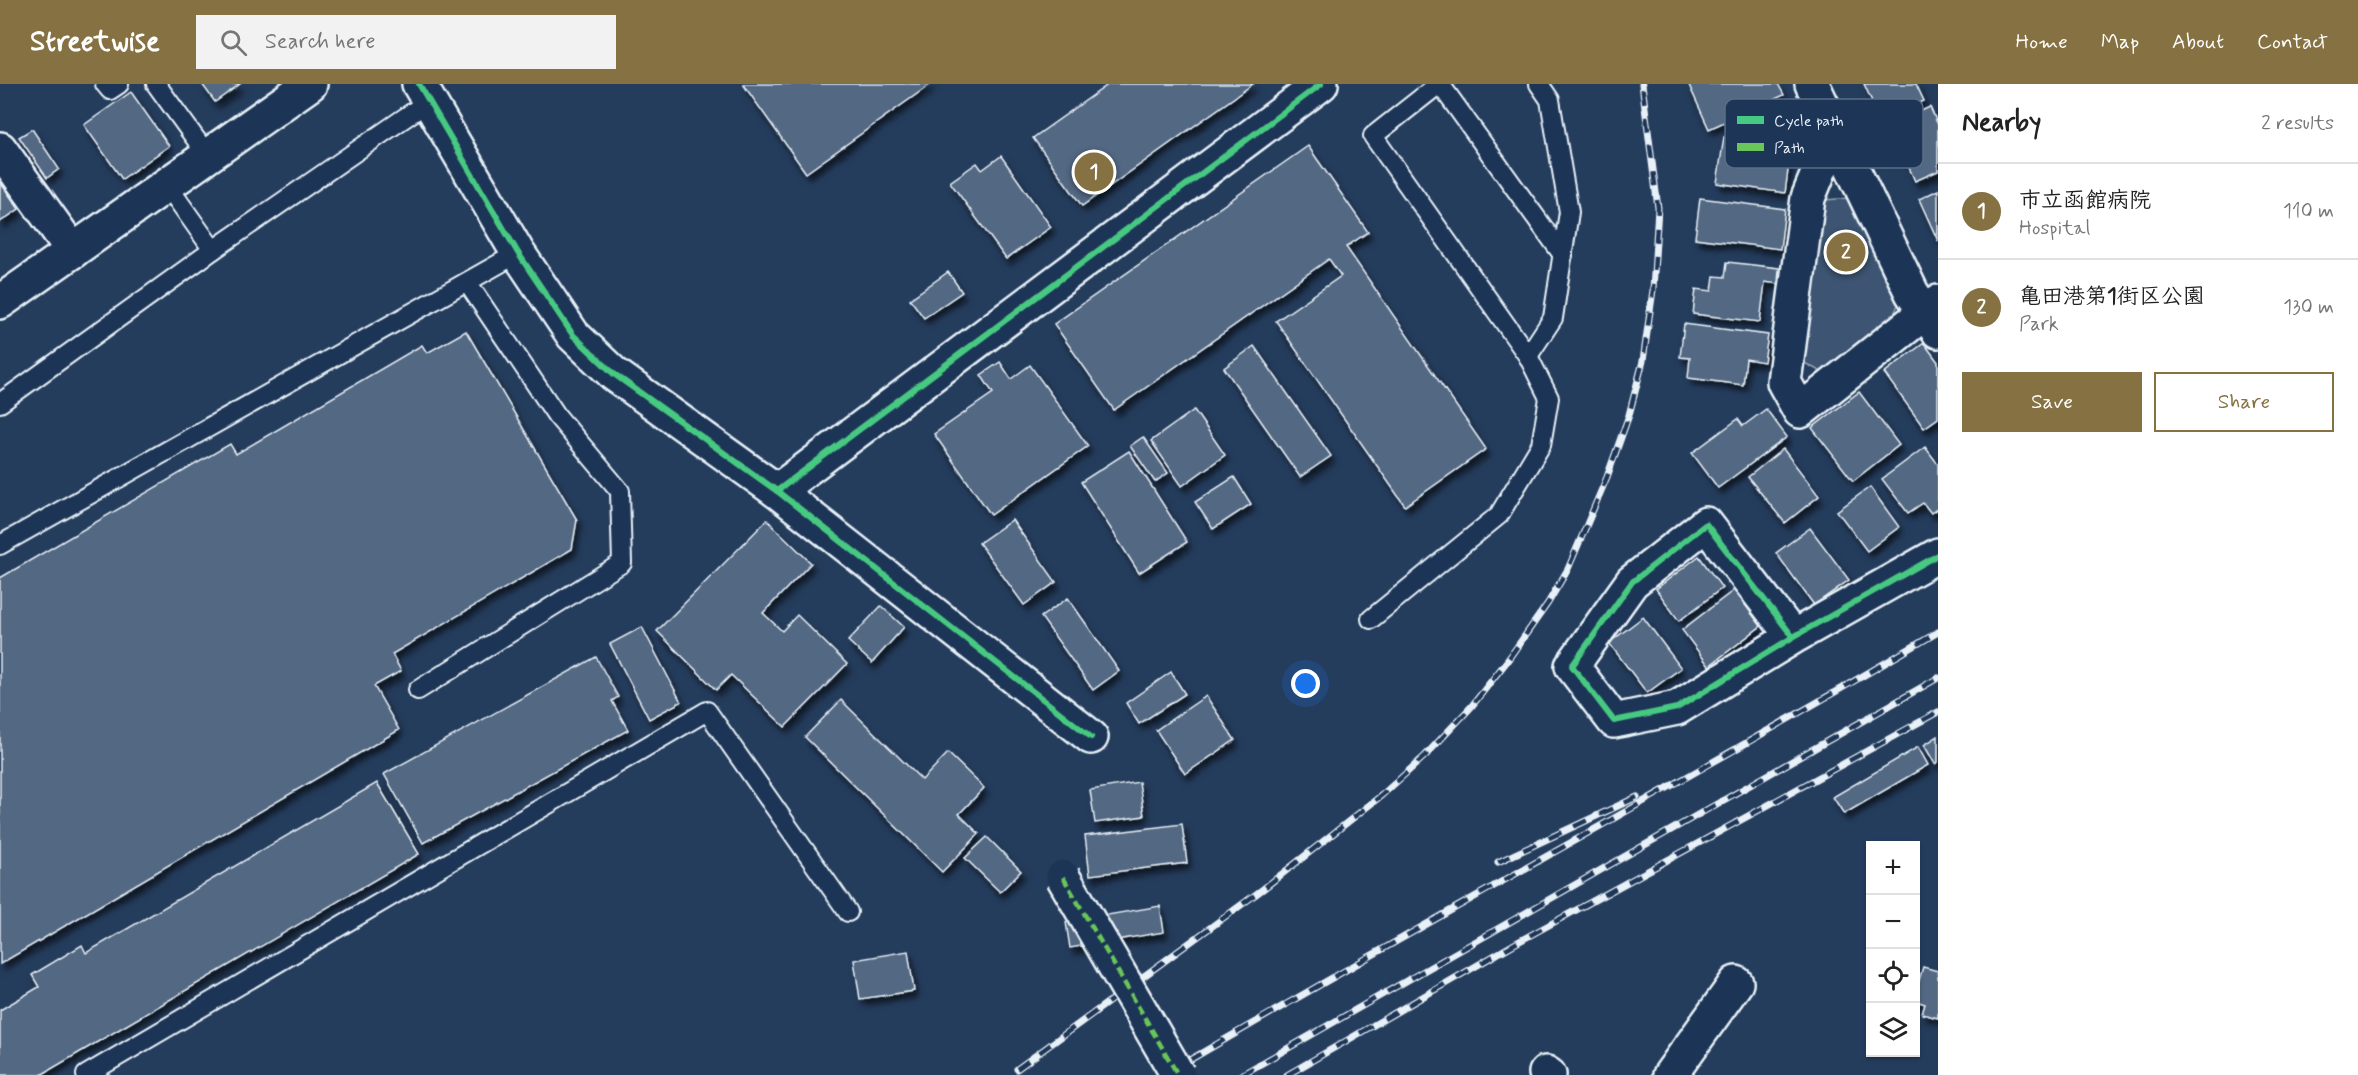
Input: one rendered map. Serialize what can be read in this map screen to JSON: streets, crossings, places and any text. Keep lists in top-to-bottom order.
{
  "legend": ["Cycle path", "Path"],
  "page": {
    "header": "Streetwise",
    "search": "Search here",
    "nav": [
      "Home",
      "Map",
      "About",
      "Contact"
    ],
    "heading": ["Nearby", "2 results"],
    "pins": ["1", "2"],
    "list": [
      {
        "mark": "1",
        "name": "市立函館病院",
        "note": "Hospital",
        "value": "110 m"
      },
      {
        "mark": "2",
        "name": "亀田港第1街区公園",
        "note": "Park",
        "value": "130 m"
      }
    ],
    "buttons": ["Save", "Share"],
    "map_buttons": ["+", "−"]
  }
}
